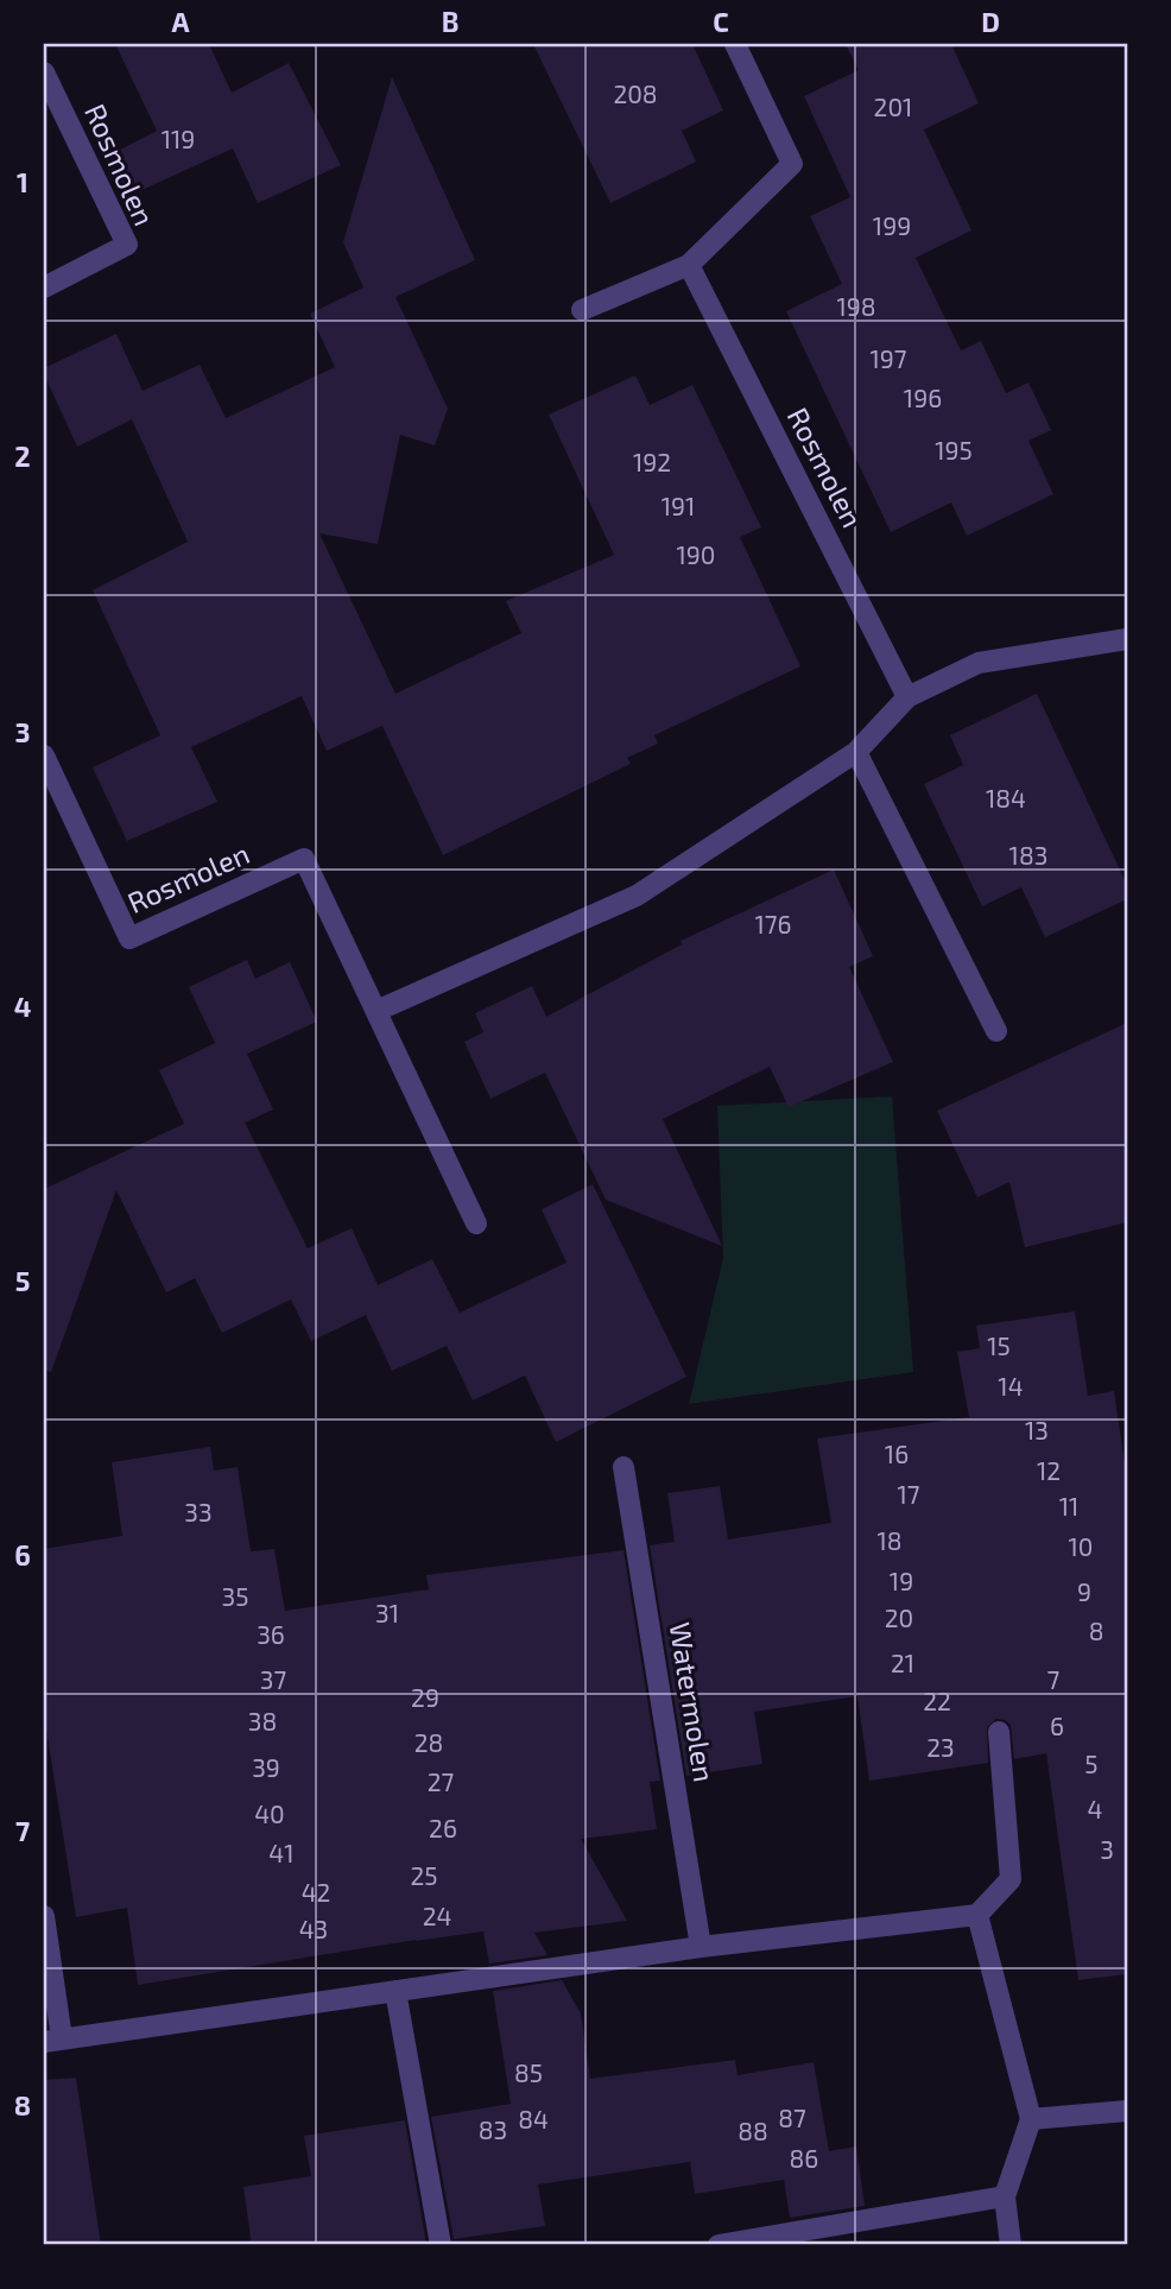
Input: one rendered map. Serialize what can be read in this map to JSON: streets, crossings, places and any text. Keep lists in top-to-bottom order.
{
  "streets": {
    "street": ["Rosmolen", "Watermolen"]
  },
  "house_numbers": [
    "208",
    "201",
    "119",
    "199",
    "198",
    "197",
    "196",
    "195",
    "192",
    "191",
    "190",
    "184",
    "183",
    "176",
    "15",
    "14",
    "13",
    "16",
    "12",
    "17",
    "11",
    "33",
    "18",
    "10",
    "19",
    "9",
    "35",
    "31",
    "20",
    "8",
    "36",
    "21",
    "37",
    "7",
    "29",
    "22",
    "38",
    "6",
    "28",
    "23",
    "5",
    "39",
    "27",
    "4",
    "40",
    "26",
    "3",
    "41",
    "25",
    "42",
    "24",
    "43",
    "85",
    "87",
    "84",
    "83",
    "88",
    "86"
  ],
  "grid": {
    "columns": [
      "A",
      "B",
      "C",
      "D"
    ],
    "rows": [
      "1",
      "2",
      "3",
      "4",
      "5",
      "6",
      "7",
      "8"
    ]
  }
}
